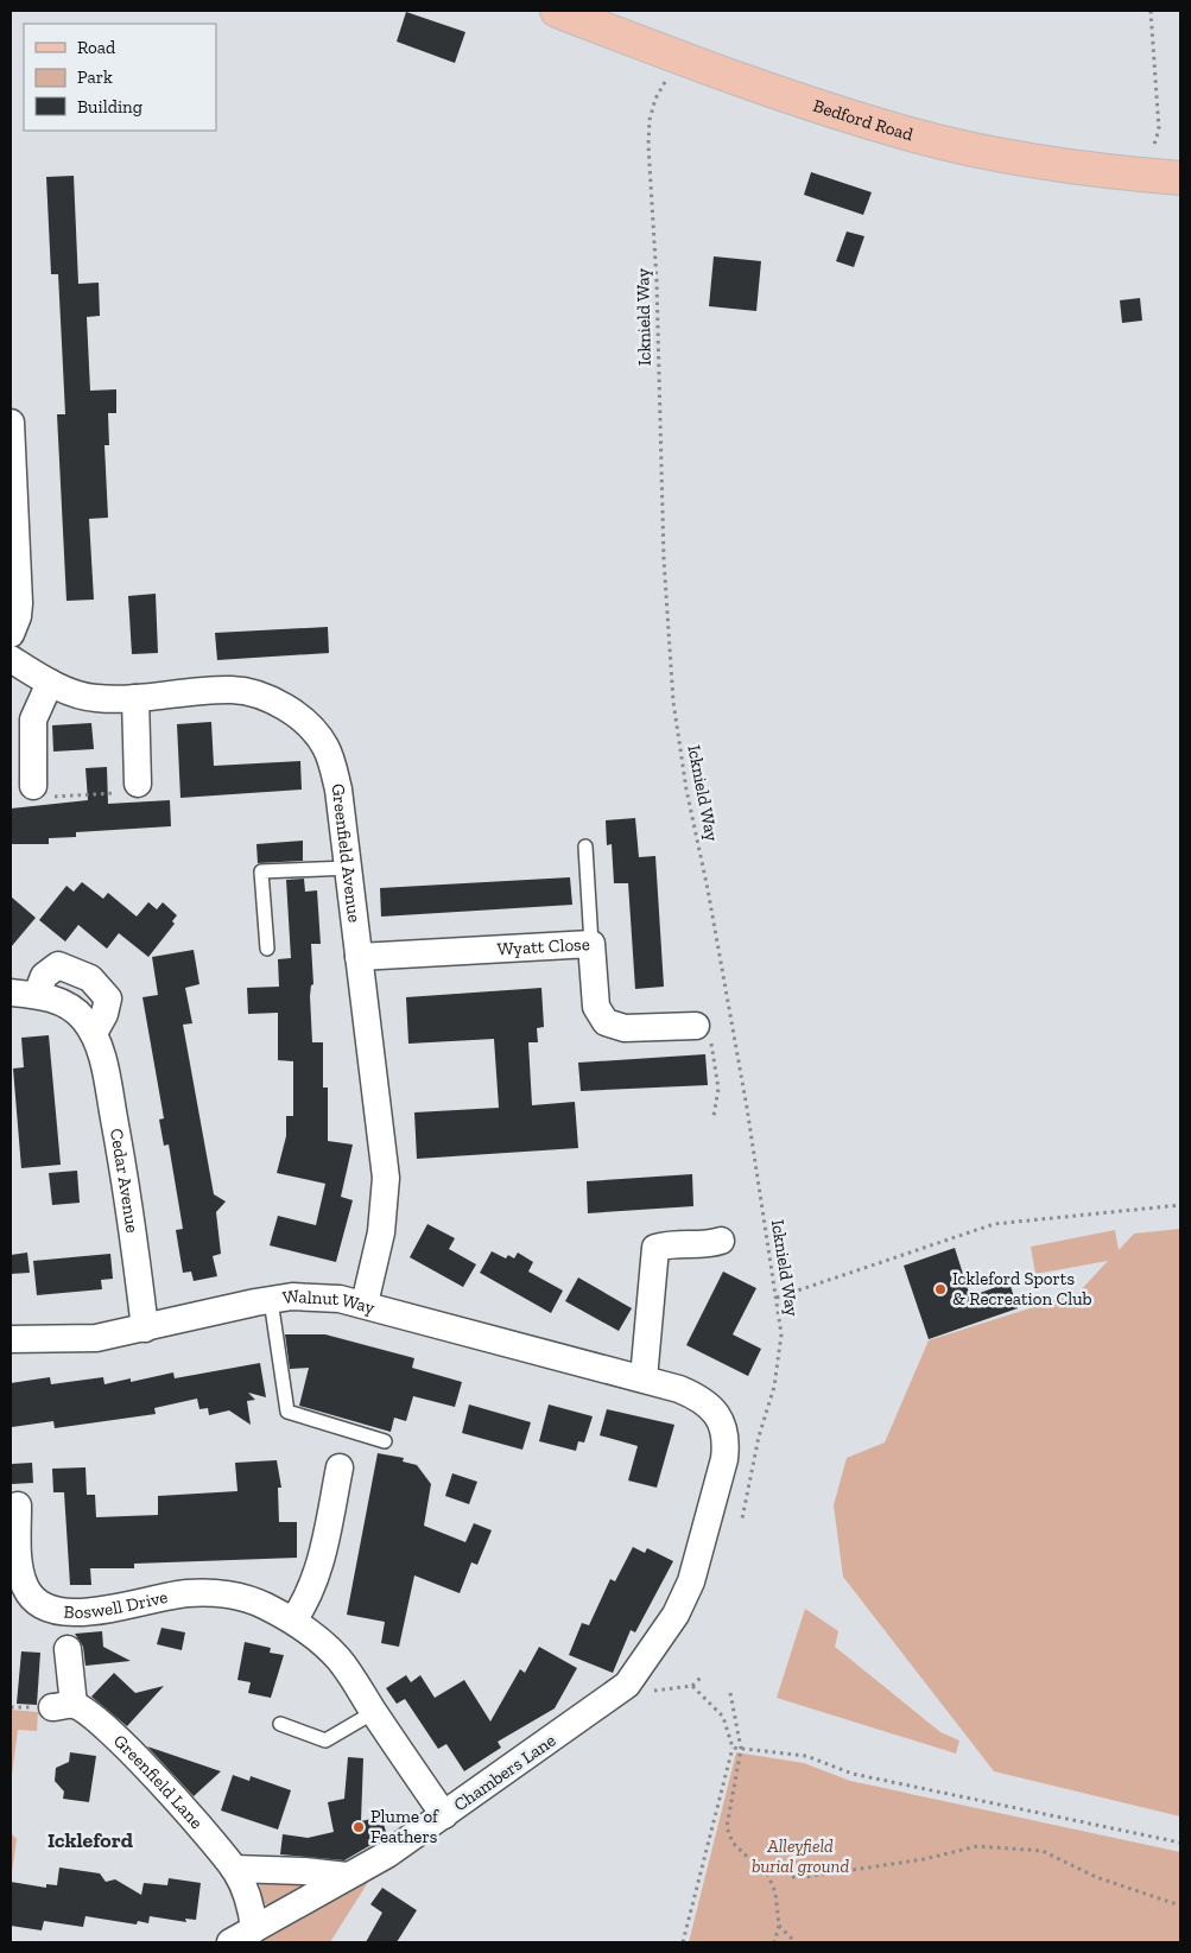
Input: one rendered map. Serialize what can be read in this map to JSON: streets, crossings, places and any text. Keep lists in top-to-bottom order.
{
  "streets": {
    "main road": ["Bedford Road"],
    "street": [
      "Greenfield Avenue",
      "Wyatt Close",
      "Cedar Avenue",
      "Walnut Way",
      "Boswell Drive",
      "Chambers Lane",
      "Greenfield Lane"
    ],
    "path": ["Icknield Way"]
  },
  "crossings": [
    ["Greenfield Avenue", "Wyatt Close"],
    ["Greenfield Avenue", "Walnut Way"],
    ["Cedar Avenue", "Walnut Way"],
    ["Walnut Way", "Chambers Lane"],
    ["Boswell Drive", "Chambers Lane"],
    ["Chambers Lane", "Greenfield Lane"]
  ],
  "districts": ["Ickleford"],
  "parks": ["Alleyfield burial ground"],
  "places": ["Ickleford Sports & Recreation Club", "Plume of Feathers"],
  "legend": ["Road", "Park", "Building"]
}
